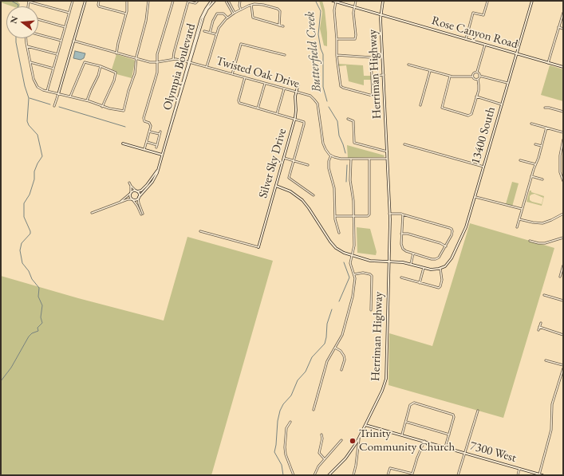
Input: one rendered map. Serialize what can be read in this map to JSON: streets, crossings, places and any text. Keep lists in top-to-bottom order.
{
  "streets": {
    "street": [
      "Rose Canyon Road",
      "Olympia Boulevard",
      "Twisted Oak Drive",
      "Herriman Highway",
      "13400 South",
      "Silver Sky Drive",
      "7300 West"
    ]
  },
  "crossings": [
    ["Rose Canyon Road", "Herriman Highway"],
    ["Rose Canyon Road", "13400 South"],
    ["Olympia Boulevard", "Twisted Oak Drive"],
    ["Twisted Oak Drive", "Silver Sky Drive"],
    ["Herriman Highway", "7300 West"]
  ],
  "water": ["Butterfield Creek"],
  "places": ["Trinity Community Church"],
  "north": "left"
}
